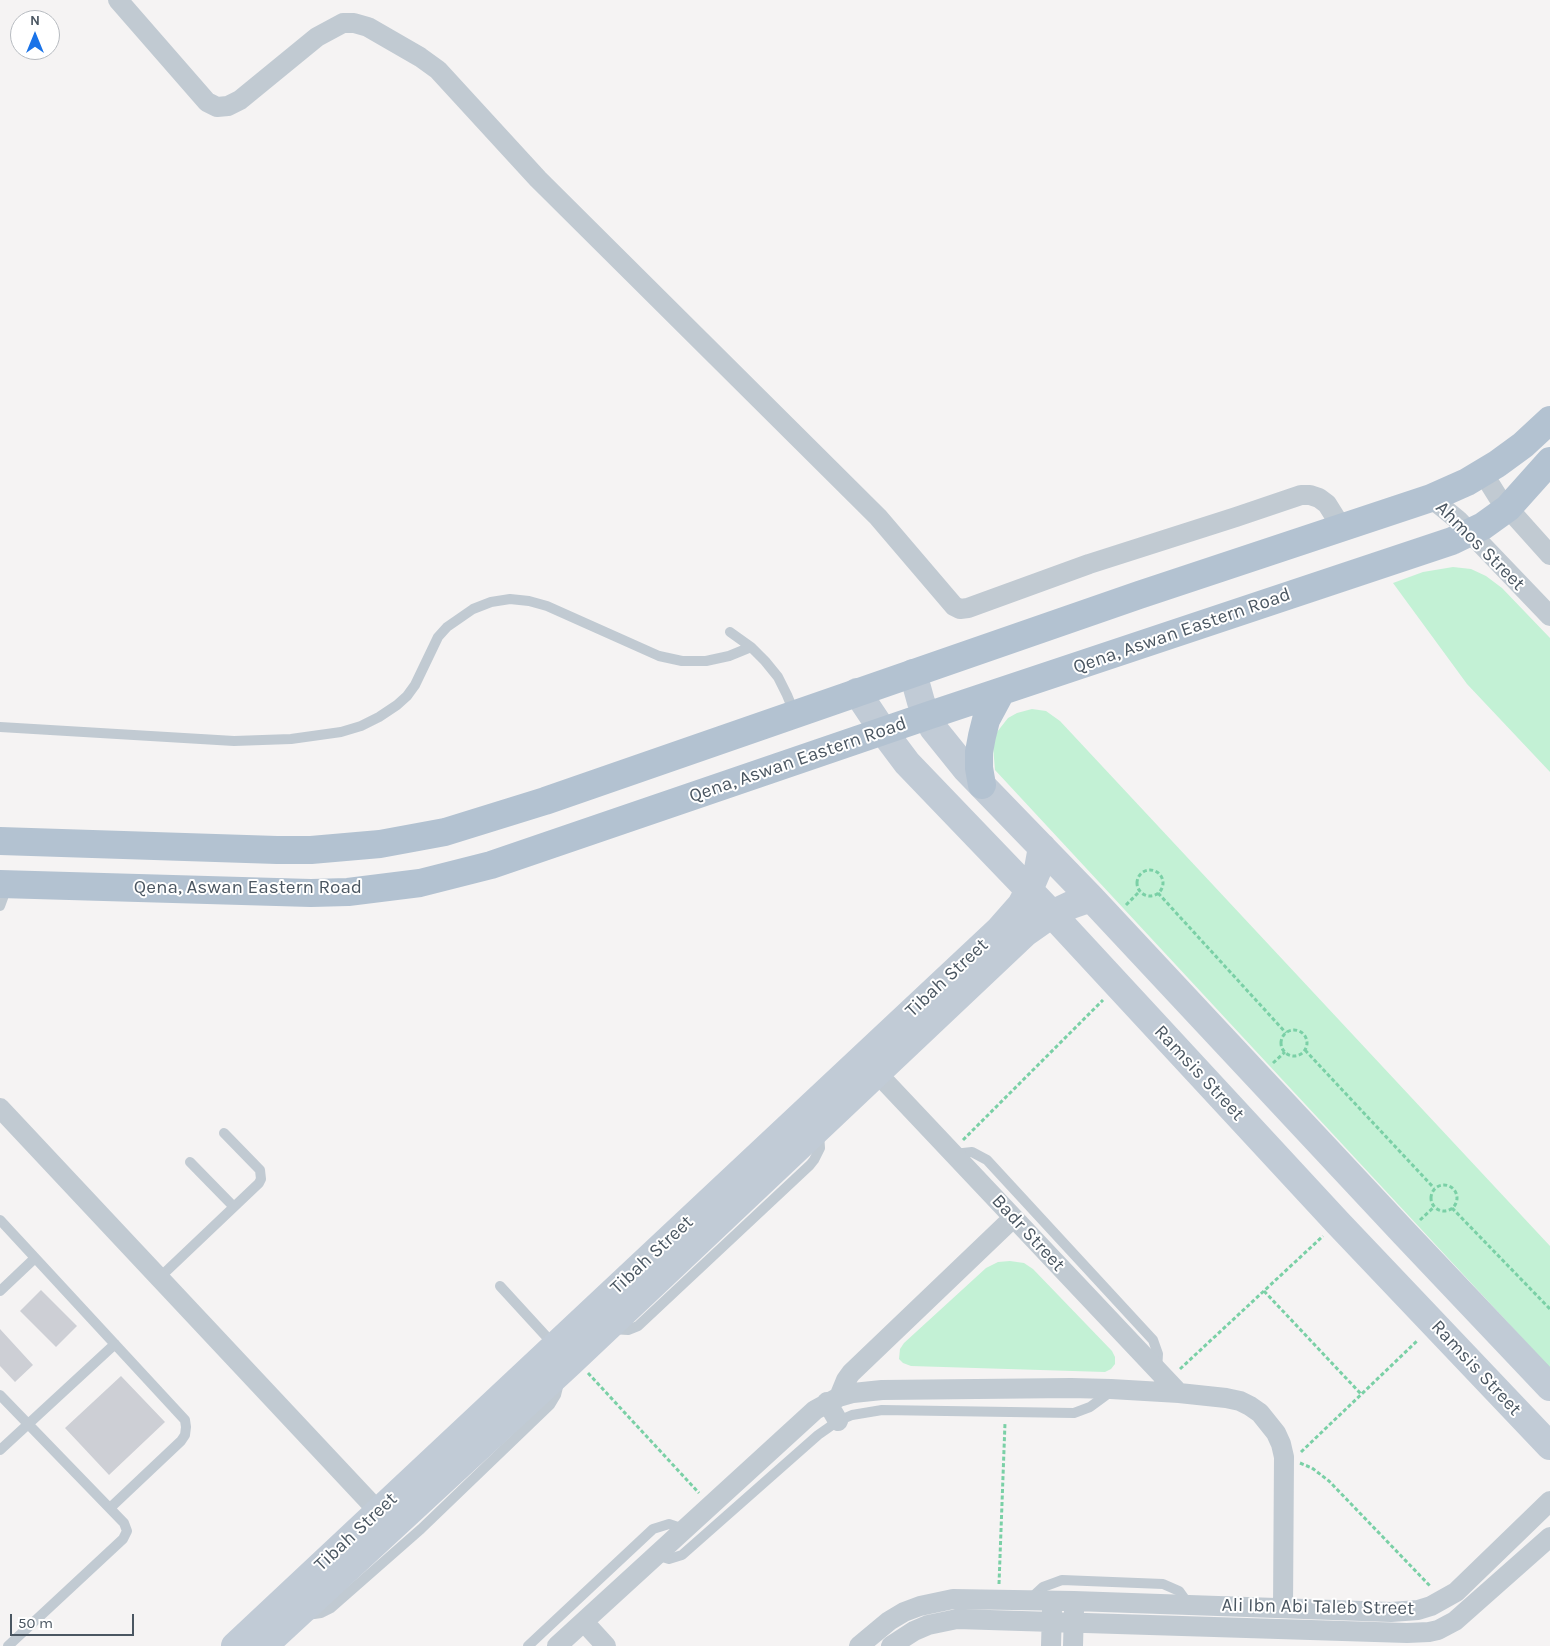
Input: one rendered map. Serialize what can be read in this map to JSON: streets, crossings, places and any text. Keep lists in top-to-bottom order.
{
  "streets": {
    "main road": ["Qena, Aswan Eastern Road", "Tibah Street", "Ramsis Street"],
    "street": ["Ahmos Street", "Badr Street", "Ali Ibn Abi Taleb Street"]
  },
  "crossings": [
    ["Ahmos Street", "Qena, Aswan Eastern Road"],
    ["Qena, Aswan Eastern Road", "Ramsis Street"],
    ["Tibah Street", "Ramsis Street"],
    ["Tibah Street", "Badr Street"]
  ],
  "scale_bar": "50 m",
  "north": "top"
}
